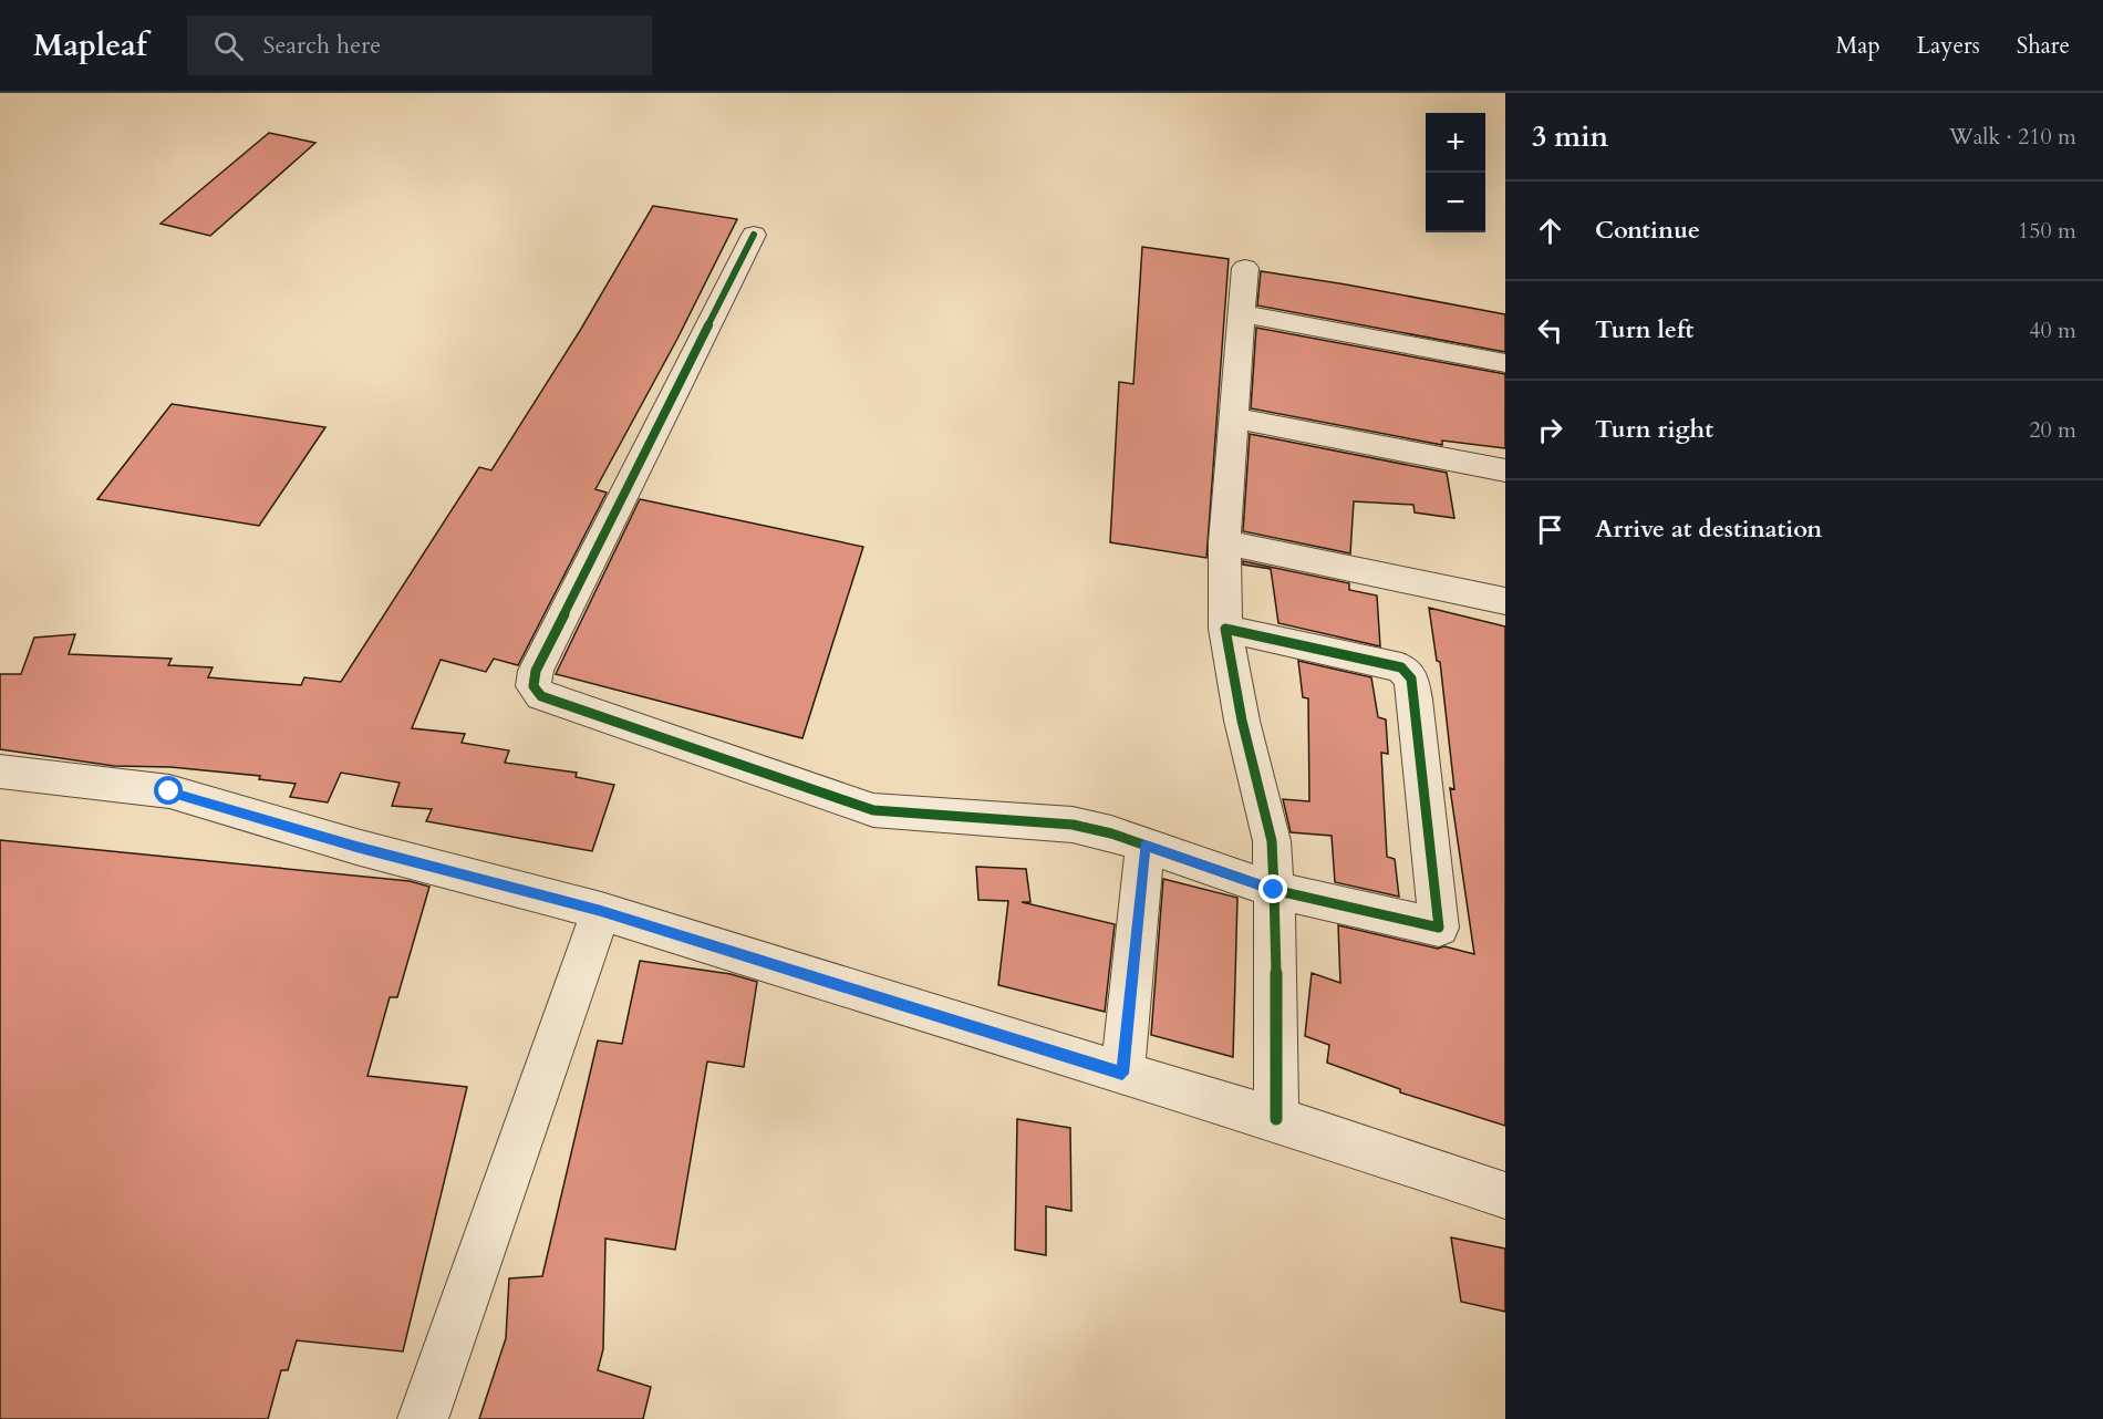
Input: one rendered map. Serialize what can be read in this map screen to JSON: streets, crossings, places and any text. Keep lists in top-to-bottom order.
{
  "page": {
    "header": "Mapleaf",
    "search": "Search here",
    "nav": ["Map", "Layers", "Share"],
    "heading": ["3 min", "Walk · 210 m"],
    "map_buttons": ["+", "−"],
    "list": [
      ["Continue", "150 m"],
      ["Turn left", "40 m"],
      ["Turn right", "20 m"],
      "Arrive at destination"
    ]
  }
}
